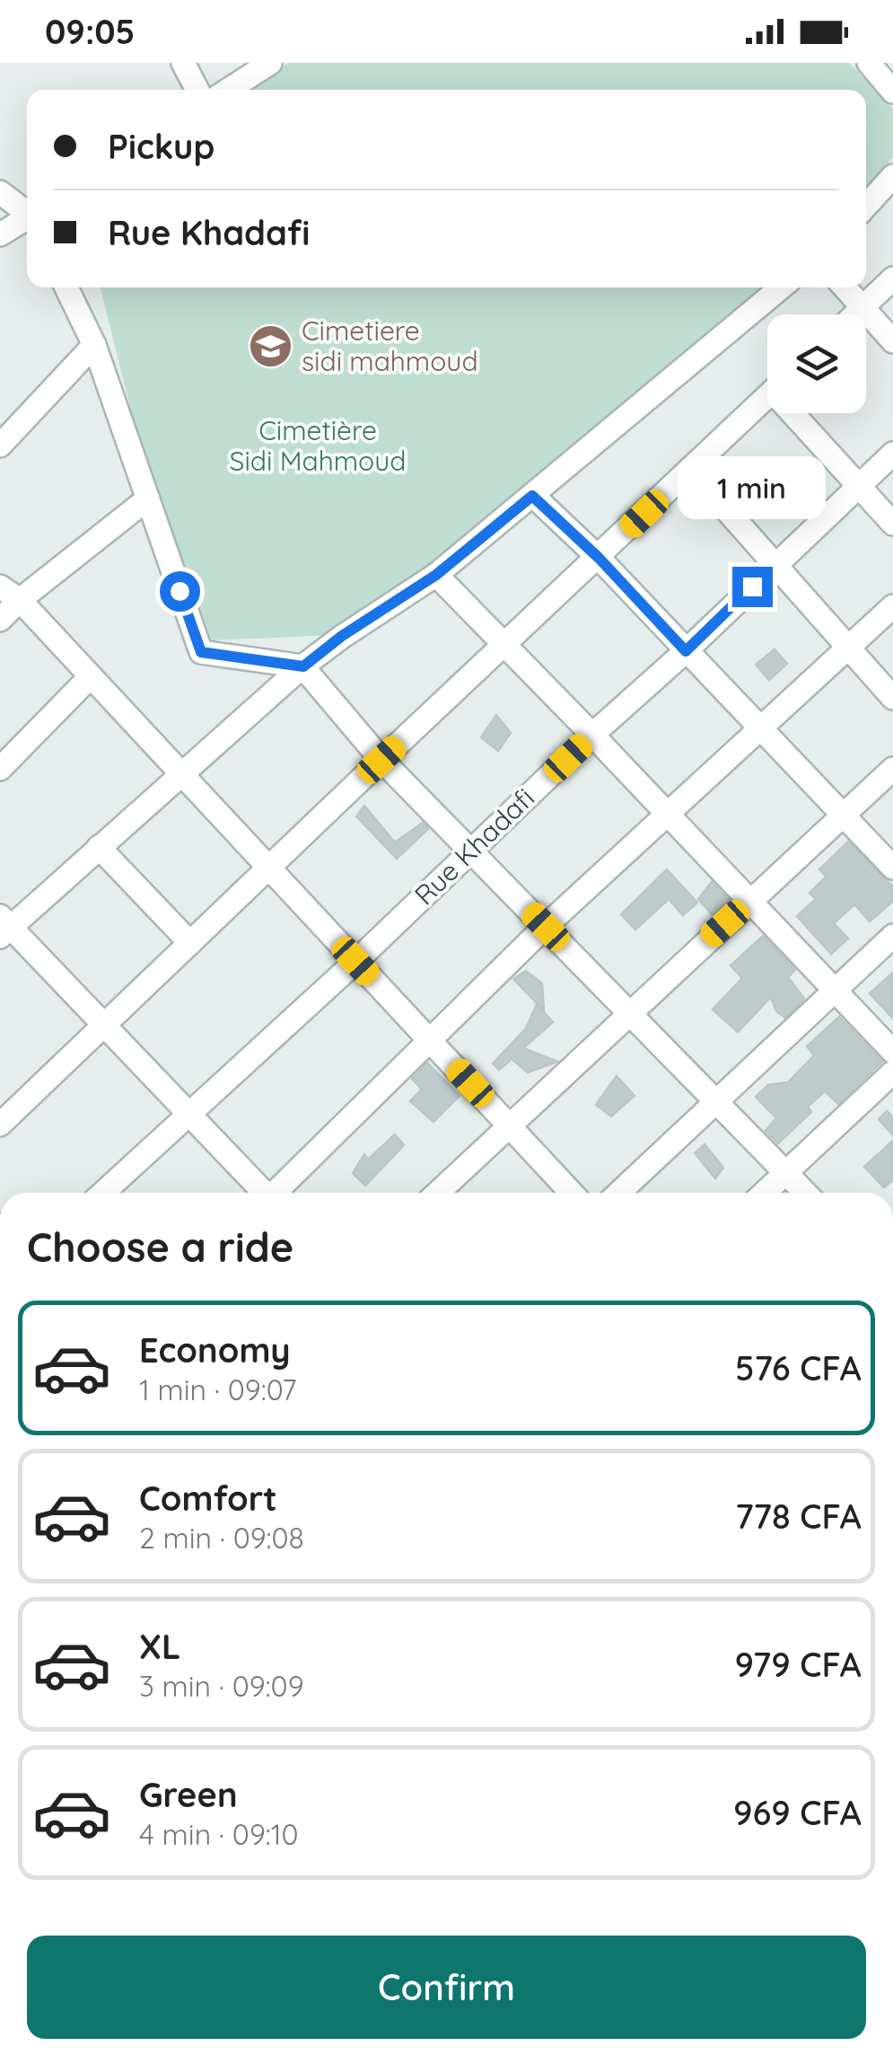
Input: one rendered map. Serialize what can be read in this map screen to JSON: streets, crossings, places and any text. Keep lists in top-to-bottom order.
{
  "streets": {
    "street": ["Rue Khadafi"]
  },
  "parks": ["Cimetière Sidi Mahmoud"],
  "places": {
    "school or university": ["Cimetiere sidi mahmoud"]
  },
  "page": {
    "status": "09:05",
    "banner": ["Pickup", "Rue Khadafi"],
    "bubble": "1 min",
    "heading": "Choose a ride",
    "list": [
      {
        "name": "Economy",
        "note": "1 min · 09:07",
        "value": "576 CFA"
      },
      {
        "name": "Comfort",
        "note": "2 min · 09:08",
        "value": "778 CFA"
      },
      {
        "name": "XL",
        "note": "3 min · 09:09",
        "value": "979 CFA"
      },
      {
        "name": "Green",
        "note": "4 min · 09:10",
        "value": "969 CFA"
      }
    ],
    "buttons": "Confirm"
  }
}
